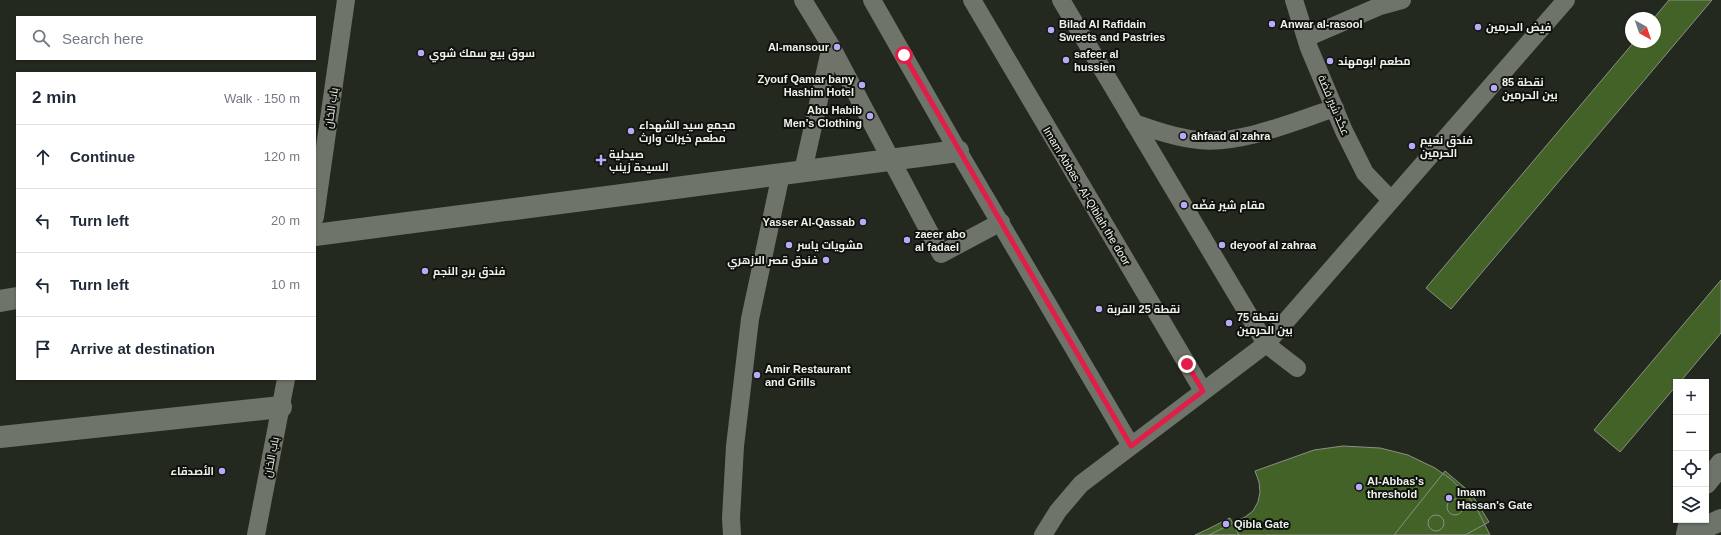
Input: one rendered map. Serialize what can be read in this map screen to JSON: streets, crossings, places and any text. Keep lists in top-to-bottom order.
{
  "streets": {
    "street": ["عگد شير فضة", "باب الخان", "Imam Abbas - Al-Qiblah the door"]
  },
  "places": {
    "other": [
      "Anwar al-rasool",
      "فيض الحرمين",
      "Bilad Al Rafidain Sweets and Pastries",
      "Al-mansour",
      "سوق بيع سمك شوي",
      "safeer al hussien",
      "مطعم ابومهند",
      "Zyouf Qamar bany Hashim Hotel",
      "نقطة 85 بين الحرمين",
      "Abu Habib Men’s Clothing",
      "مجمع سيد الشهداء مطعم خيرات وارث",
      "ahfaad al zahra",
      "فندق نعيم الحرمين",
      "مقام شير فضّه",
      "Yasser Al-Qassab",
      "zaeer abo al fadael",
      "مشويات ياسر",
      "deyoof al zahraa",
      "فندق قصر الازهري",
      "فندق برج النجم",
      "نقطة 25 القربة",
      "نقطة 75 بين الحرمين",
      "Amir Restaurant and Grills",
      "الأصدقاء",
      "Al-Abbas's threshold",
      "Imam Hassan's Gate",
      "Qibla Gate"
    ],
    "health": ["صيدلية السيدة زينب"]
  },
  "north": "bottom right",
  "page": {
    "search": "Search here",
    "heading": ["2 min", "Walk · 150 m"],
    "list": [
      ["Continue", "120 m"],
      ["Turn left", "20 m"],
      ["Turn left", "10 m"],
      "Arrive at destination"
    ],
    "map_buttons": ["+", "−"]
  }
}
